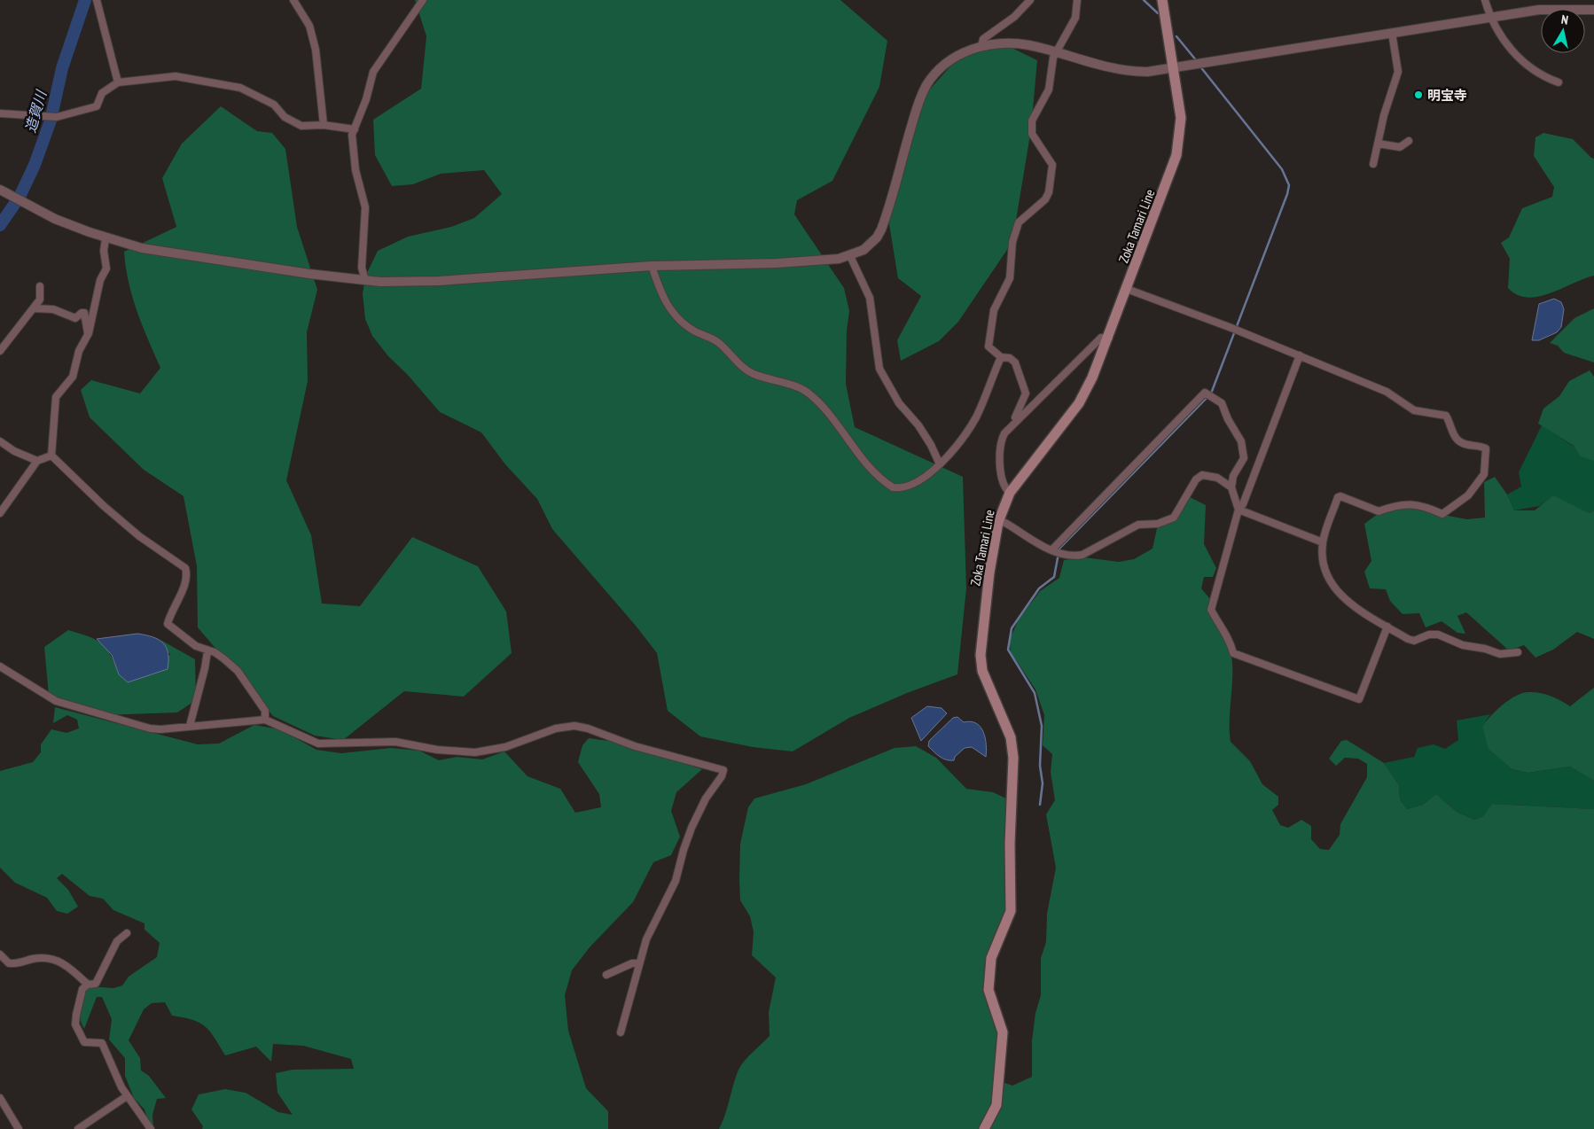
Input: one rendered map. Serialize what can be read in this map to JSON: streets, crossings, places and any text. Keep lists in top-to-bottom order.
{
  "streets": {
    "main road": ["Zoka Tamari Line"]
  },
  "water": ["造賀川"],
  "places": ["明宝寺"],
  "north": "top"
}
